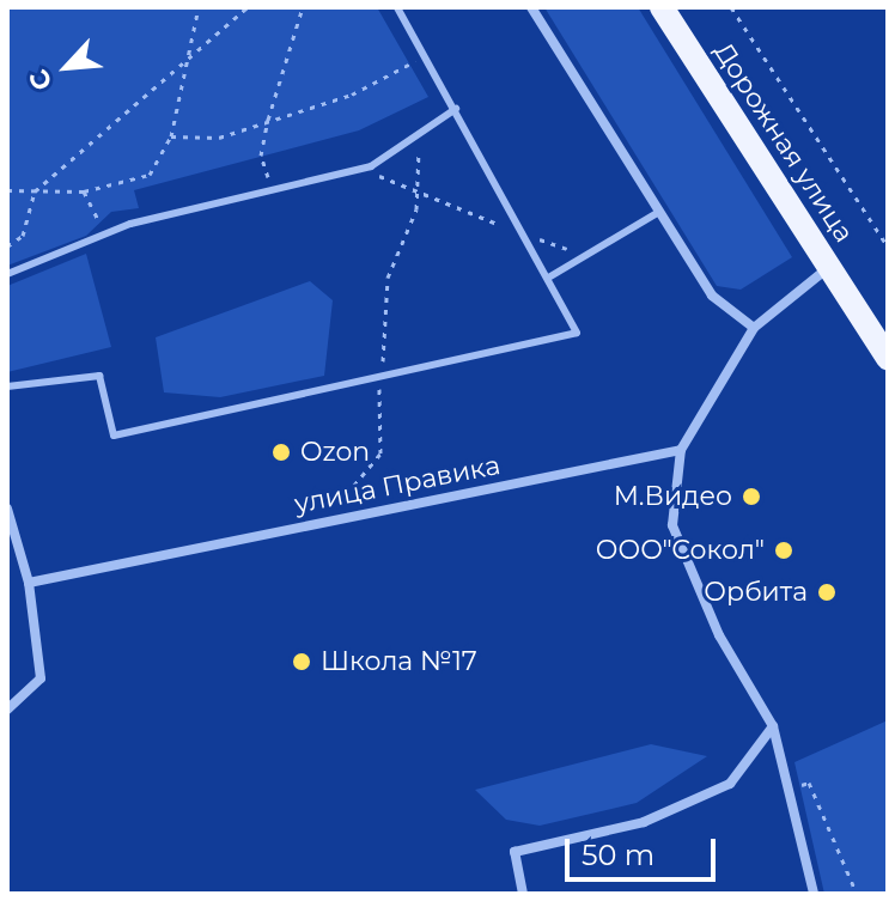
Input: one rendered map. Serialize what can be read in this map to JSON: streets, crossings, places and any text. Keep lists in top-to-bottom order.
{
  "streets": {
    "main road": ["Дорожная улица"],
    "street": ["улица Правика"]
  },
  "places": [
    "Ozon",
    "М.Видео",
    "ООО\"Сокол\"",
    "Орбита",
    "Школа №17"
  ],
  "scale_bar": "50 m",
  "north": "bottom left"
}
